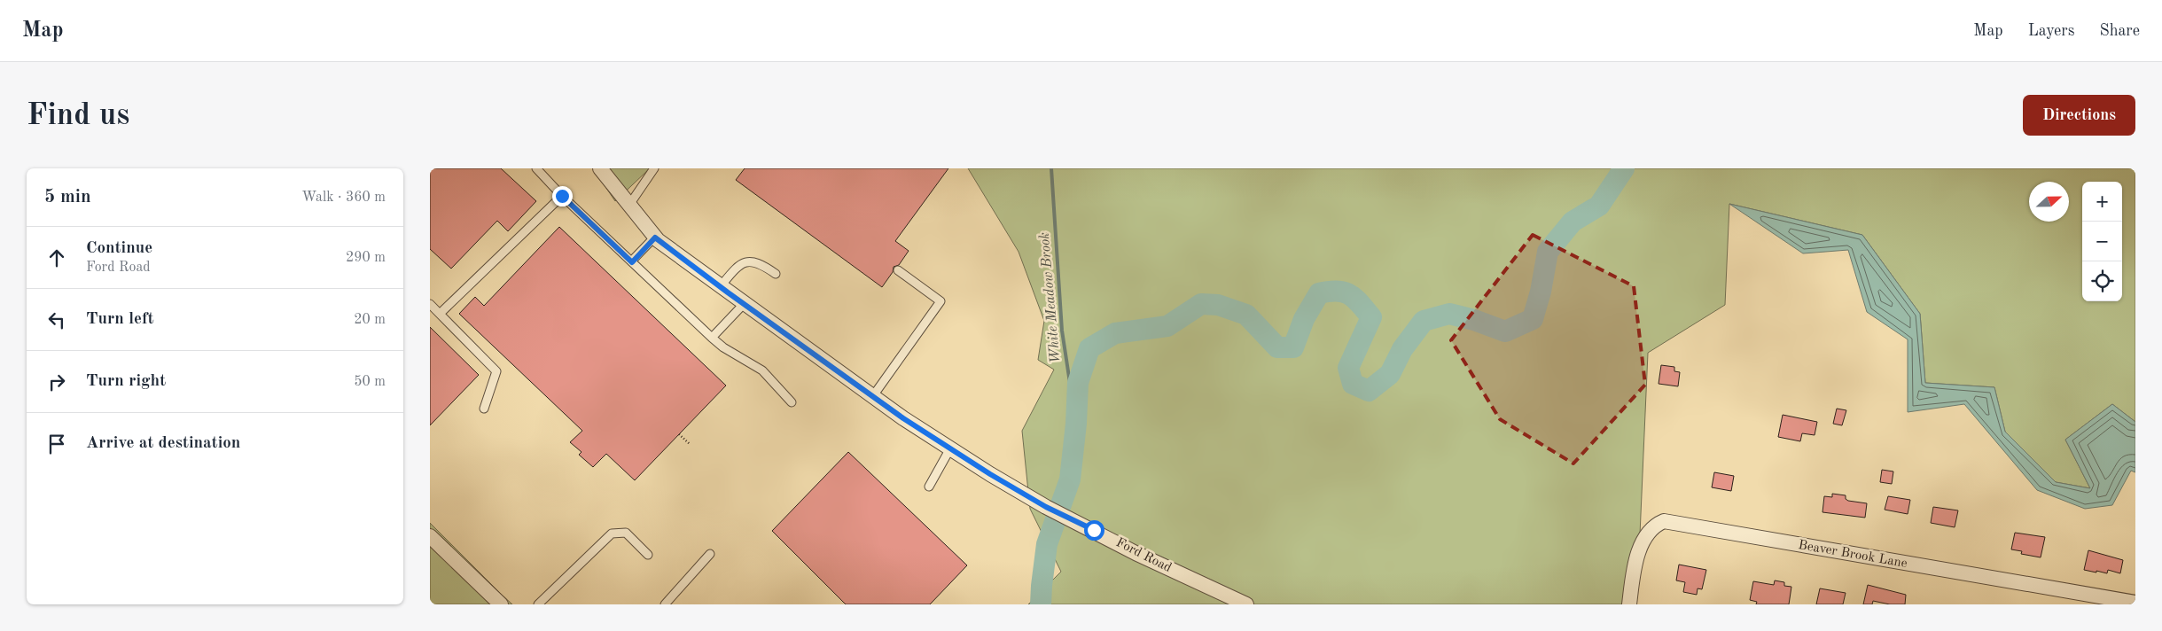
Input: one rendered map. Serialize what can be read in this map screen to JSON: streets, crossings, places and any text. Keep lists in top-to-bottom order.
{
  "streets": {
    "street": ["Beaver Brook Lane", "Ford Road"]
  },
  "water": ["White Meadow Brook"],
  "north": "right",
  "page": {
    "header": "Map",
    "nav": ["Map", "Layers", "Share"],
    "buttons": "Directions",
    "title": "Find us",
    "heading": ["5 min", "Walk · 360 m"],
    "map_buttons": ["+", "−"],
    "list": [
      ["Continue", "Ford Road", "290 m"],
      ["Turn left", "20 m"],
      ["Turn right", "50 m"],
      "Arrive at destination"
    ]
  }
}
